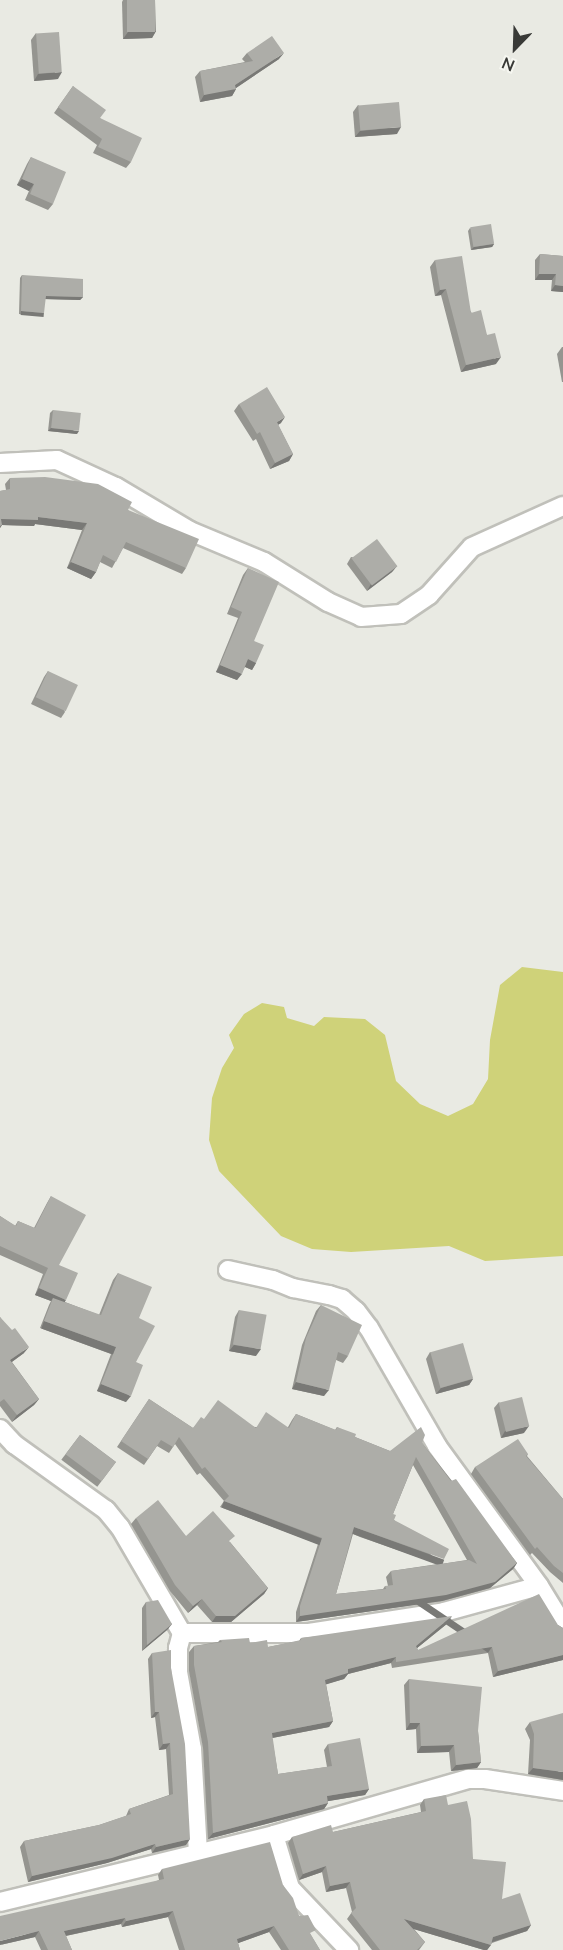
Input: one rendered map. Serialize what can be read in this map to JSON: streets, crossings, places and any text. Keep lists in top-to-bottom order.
{
  "north": "bottom left"
}
